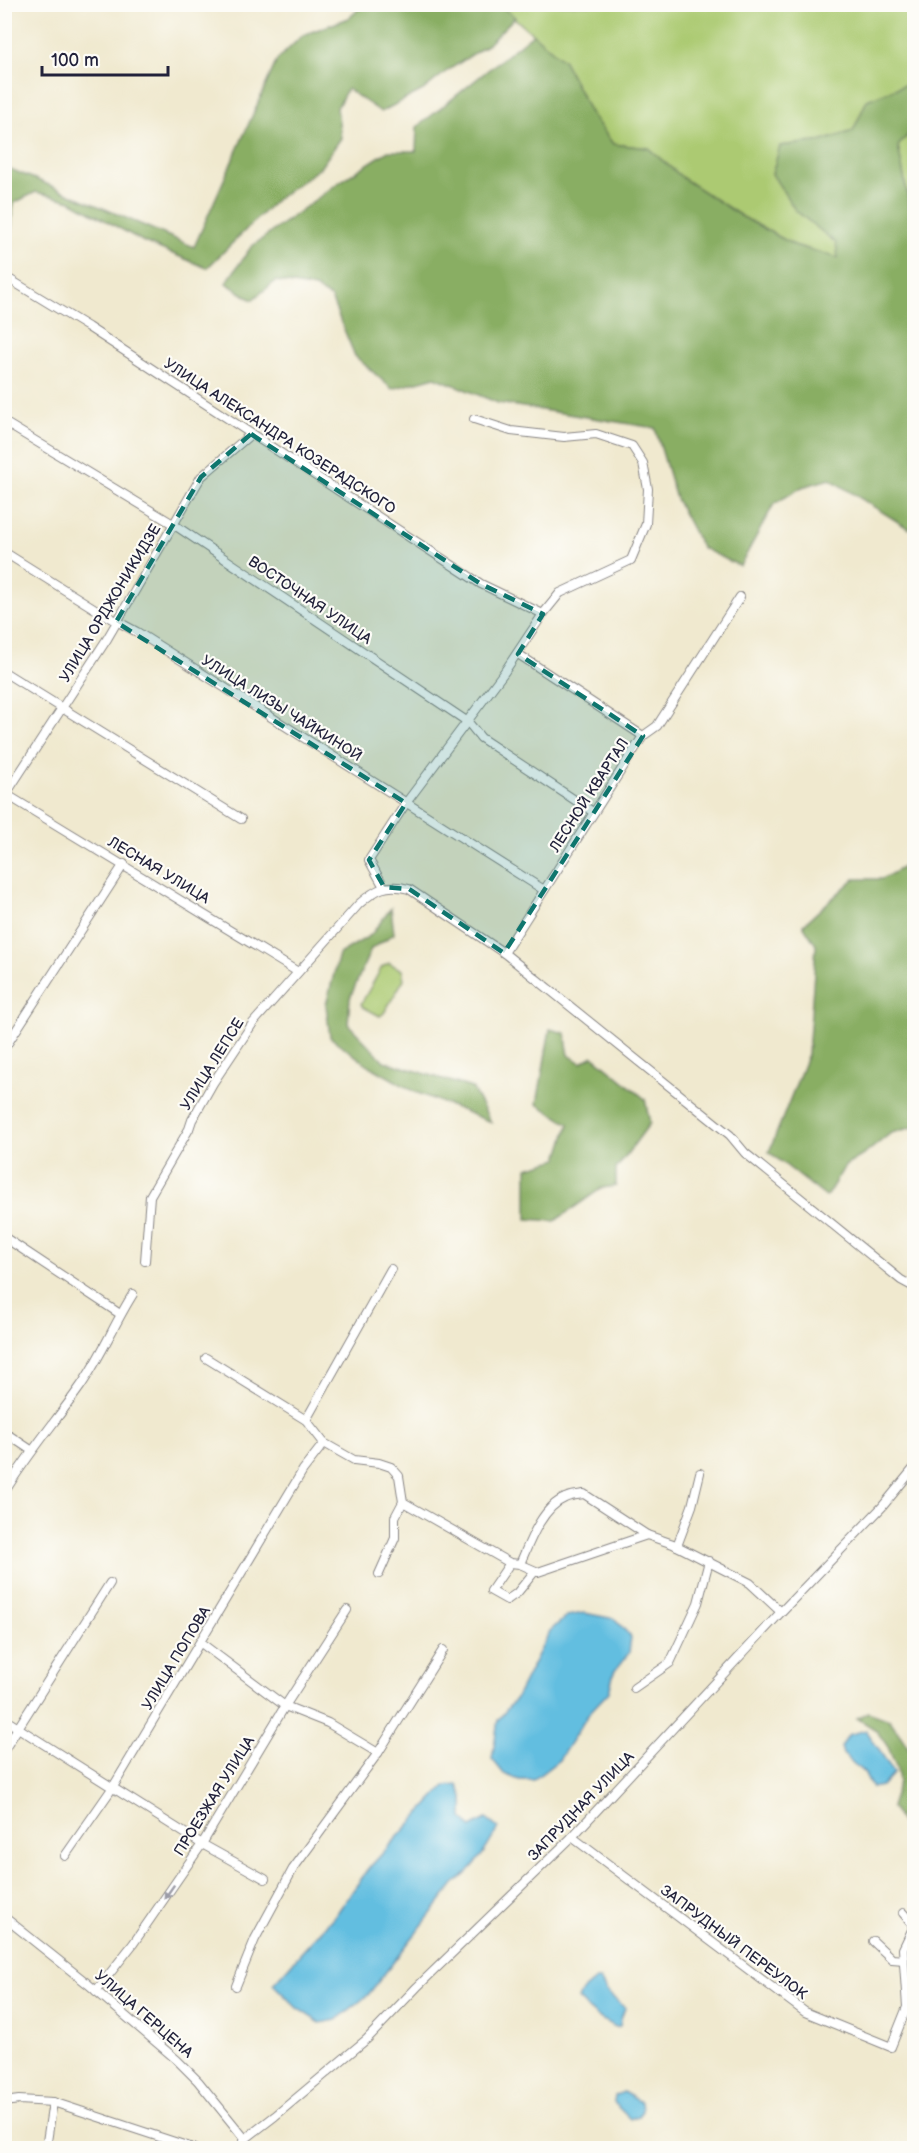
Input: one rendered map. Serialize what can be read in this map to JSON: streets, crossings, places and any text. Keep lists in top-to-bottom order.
{
  "streets": {
    "street": [
      "УЛИЦА АЛЕКСАНДРА КОЗЕРАДСКОГО",
      "ВОСТОЧНАЯ УЛИЦА",
      "УЛИЦА ОРДЖОНИКИДЗЕ",
      "УЛИЦА ЛИЗЫ ЧАЙКИНОЙ",
      "ЛЕСНОЙ КВАРТАЛ",
      "ЛЕСНАЯ УЛИЦА",
      "УЛИЦА ЛЕПСЕ",
      "УЛИЦА ПОПОВА",
      "ПРОЕЗЖАЯ УЛИЦА",
      "ЗАПРУДНАЯ УЛИЦА",
      "ЗАПРУДНЫЙ ПЕРЕУЛОК",
      "УЛИЦА ГЕРЦЕНА"
    ]
  },
  "crossings": [
    ["УЛИЦА АЛЕКСАНДРА КОЗЕРАДСКОГО", "УЛИЦА ОРДЖОНИКИДЗЕ"],
    ["ВОСТОЧНАЯ УЛИЦА", "УЛИЦА ОРДЖОНИКИДЗЕ"],
    ["ВОСТОЧНАЯ УЛИЦА", "ЛЕСНОЙ КВАРТАЛ"],
    ["УЛИЦА ОРДЖОНИКИДЗЕ", "УЛИЦА ЛИЗЫ ЧАЙКИНОЙ"],
    ["УЛИЦА ОРДЖОНИКИДЗЕ", "ЛЕСНАЯ УЛИЦА"],
    ["УЛИЦА ЛИЗЫ ЧАЙКИНОЙ", "ЛЕСНОЙ КВАРТАЛ"],
    ["ЛЕСНАЯ УЛИЦА", "УЛИЦА ЛЕПСЕ"],
    ["ПРОЕЗЖАЯ УЛИЦА", "УЛИЦА ГЕРЦЕНА"],
    ["ЗАПРУДНАЯ УЛИЦА", "ЗАПРУДНЫЙ ПЕРЕУЛОК"],
    ["ЗАПРУДНАЯ УЛИЦА", "УЛИЦА ГЕРЦЕНА"]
  ],
  "one_way": ["ПРОЕЗЖАЯ УЛИЦА"],
  "scale_bar": "100 m"
}
